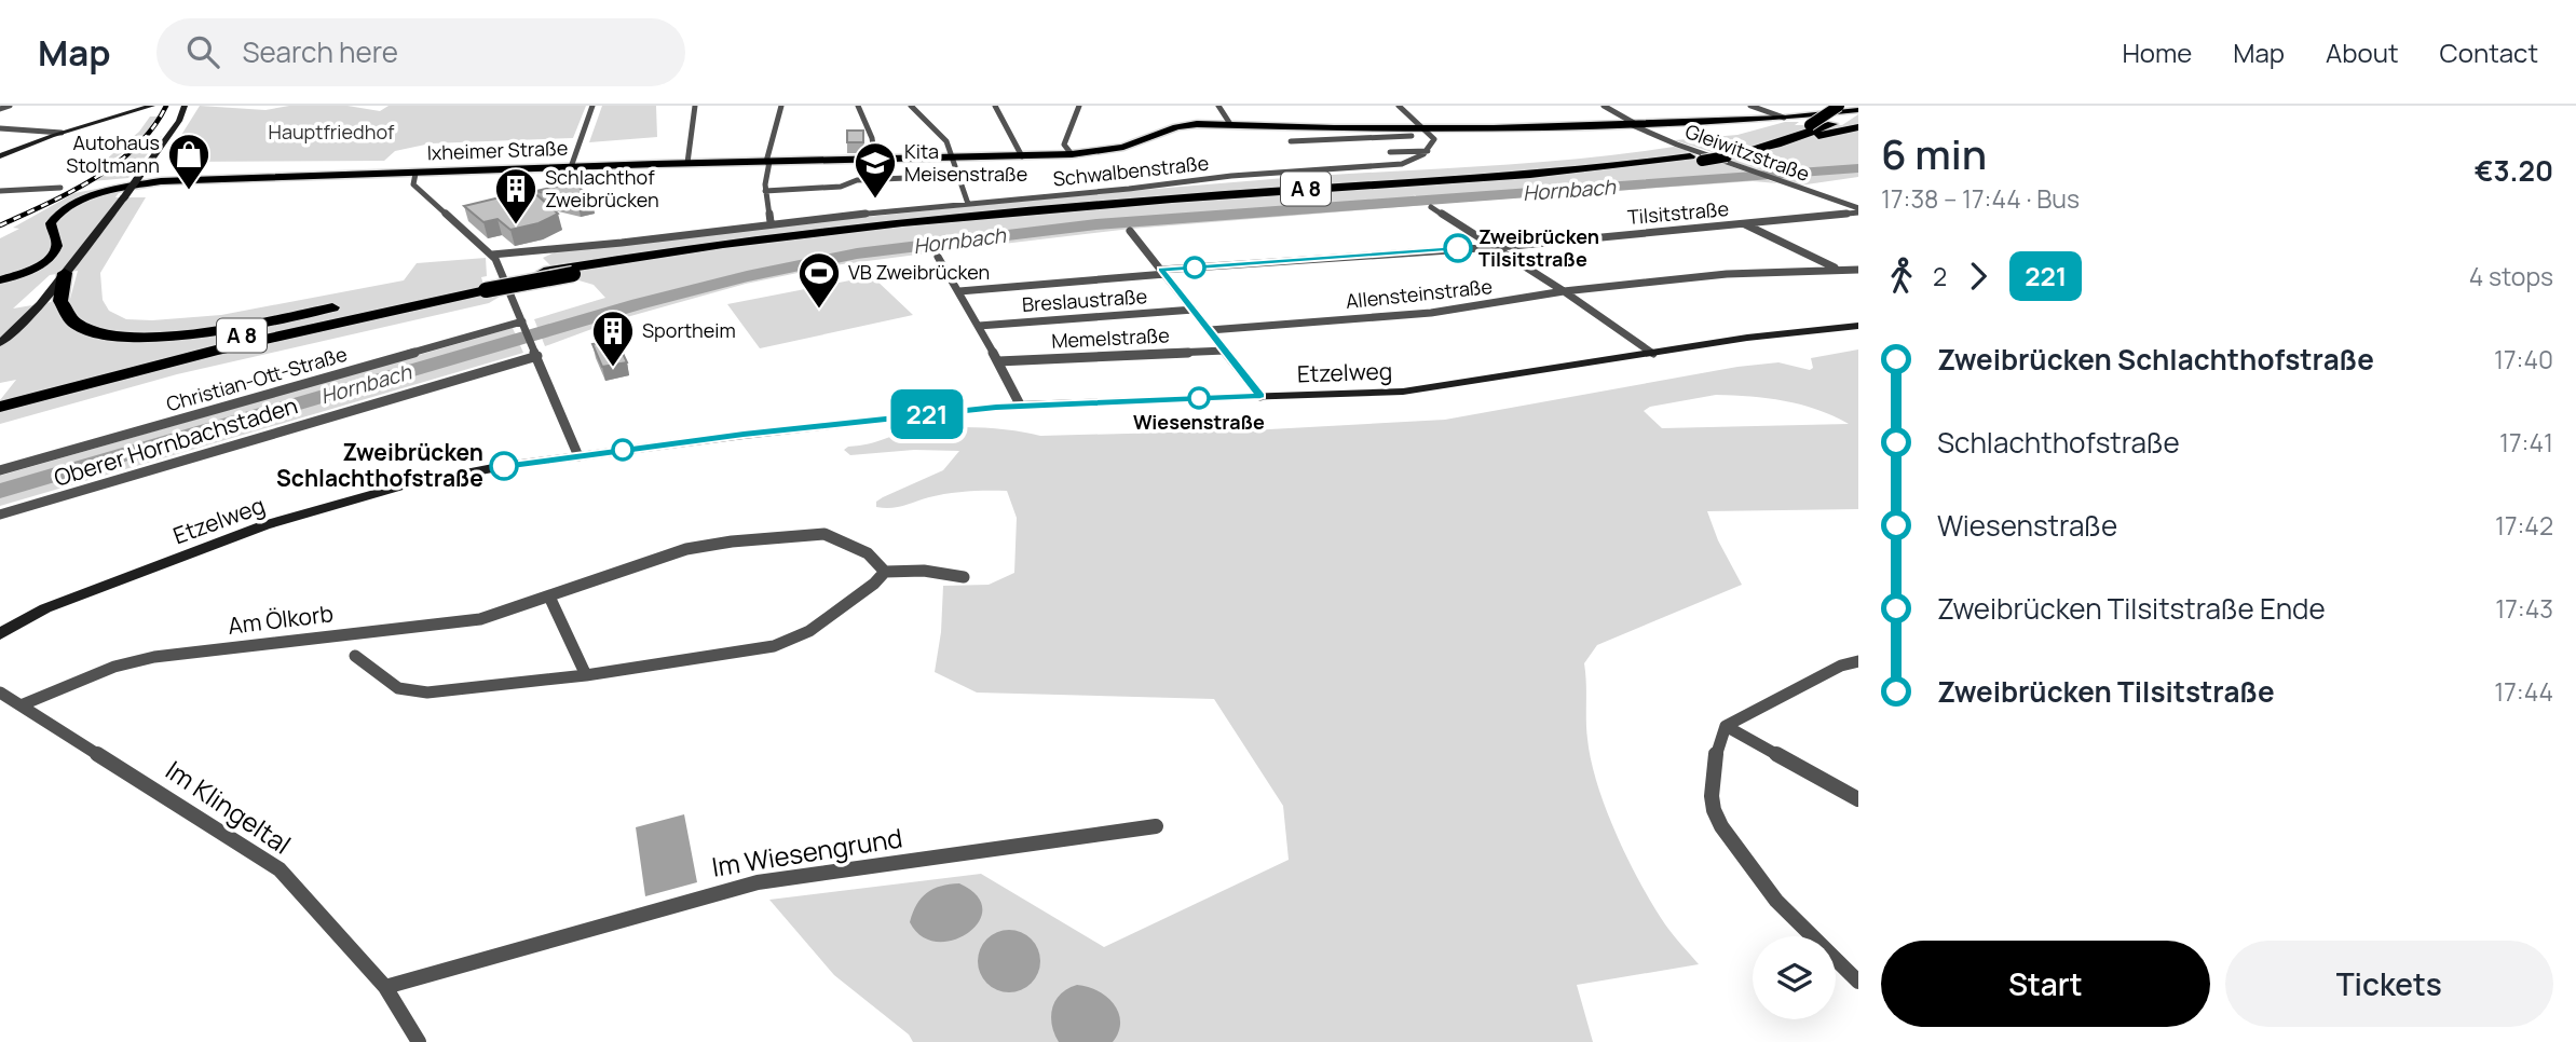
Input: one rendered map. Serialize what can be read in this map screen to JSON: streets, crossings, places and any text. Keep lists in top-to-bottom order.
{
  "streets": {
    "highway": ["A 8"],
    "main road": ["Ixheimer Straße"],
    "street": [
      "Gleiwitzstraße",
      "Schwalbenstraße",
      "Tilsitstraße",
      "Allensteinstraße",
      "Breslaustraße",
      "Memelstraße",
      "Etzelweg",
      "Christian-Ott-Straße",
      "Oberer Hornbachstaden",
      "Am Ölkorb",
      "Im Klingeltal",
      "Im Wiesengrund"
    ]
  },
  "crossings": [
    ["Ixheimer Straße", "Gleiwitzstraße"],
    ["Ixheimer Straße", "A 8"],
    ["Gleiwitzstraße", "Tilsitstraße"],
    ["Tilsitstraße", "Allensteinstraße"],
    ["Am Ölkorb", "Im Klingeltal"],
    ["Im Klingeltal", "Im Wiesengrund"]
  ],
  "water": ["Hornbach"],
  "parks": ["Hauptfriedhof"],
  "places": {
    "shop": ["Autohaus Stoltmann"],
    "school or university": ["Kita Meisenstraße"],
    "building": ["Schlachthof Zweibrücken", "Sportheim"],
    "other": ["Zweibrücken Tilsitstraße", "Wiesenstraße", "Zweibrücken Schlachthofstraße"],
    "sports": ["VB Zweibrücken"]
  },
  "lines": ["bus line 221"],
  "page": {
    "header": "Map",
    "search": "Search here",
    "nav": [
      "Home",
      "Map",
      "About",
      "Contact"
    ],
    "on_map": "221",
    "heading": ["6 min", "17:38 – 17:44 · Bus", "€3.20"],
    "legs": ["2", "221", "4 stops"],
    "list": [
      {
        "name": "Zweibrücken Schlachthofstraße",
        "value": "17:40"
      },
      {
        "name": "Schlachthofstraße",
        "value": "17:41"
      },
      {
        "name": "Wiesenstraße",
        "value": "17:42"
      },
      {
        "name": "Zweibrücken Tilsitstraße Ende",
        "value": "17:43"
      },
      {
        "name": "Zweibrücken Tilsitstraße",
        "value": "17:44"
      }
    ],
    "buttons": ["Start", "Tickets"]
  }
}
